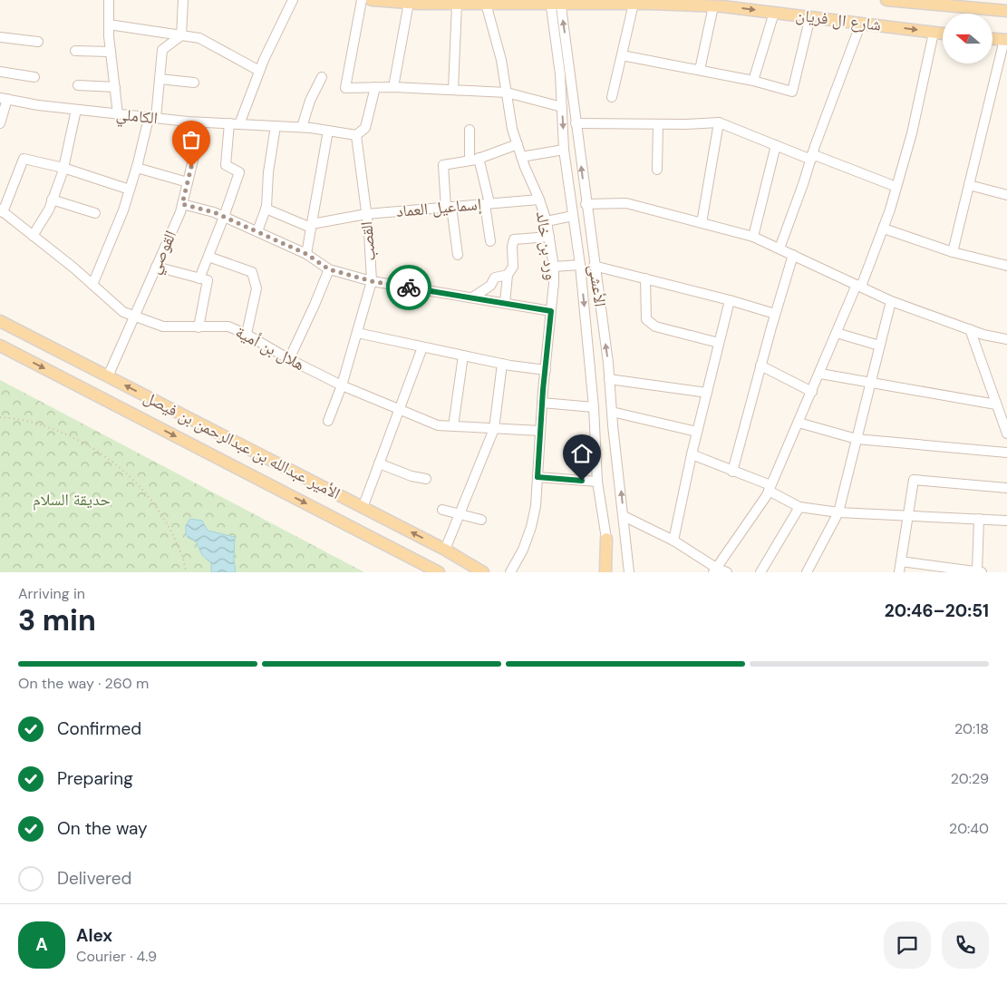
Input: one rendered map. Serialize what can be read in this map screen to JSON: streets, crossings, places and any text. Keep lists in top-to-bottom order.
{
  "streets": {
    "main road": ["شارع ال فريان", "الأمير عبدالله بن عبدالرحمن بن فيصل"],
    "street": [
      "الكاملي",
      "إسماعيل العماد",
      "القصب",
      "ورد بن خالد",
      "القوصي",
      "الأعشى",
      "هلال بن أمية"
    ]
  },
  "crossings": [
    ["شارع ال فريان", "ورد بن خالد"],
    ["شارع ال فريان", "الأعشى"],
    ["الكاملي", "القصب"],
    ["الكاملي", "القوصي"],
    ["إسماعيل العماد", "القصب"],
    ["إسماعيل العماد", "ورد بن خالد"],
    ["القصب", "هلال بن أمية"],
    ["ورد بن خالد", "هلال بن أمية"],
    ["القوصي", "هلال بن أمية"],
    ["القوصي", "الأمير عبدالله بن عبدالرحمن بن فيصل"]
  ],
  "parks": ["حديقة السلام"],
  "north": "left",
  "page": {
    "heading": ["3 min", "Arriving in", "20:46–20:51"],
    "panel": ["Alex", "Courier · 4.9"],
    "bar": "On the way · 260 m",
    "list": [
      ["Confirmed", "20:18"],
      ["Preparing", "20:29"],
      ["On the way", "20:40"],
      "Delivered"
    ],
    "round": "A"
  }
}
